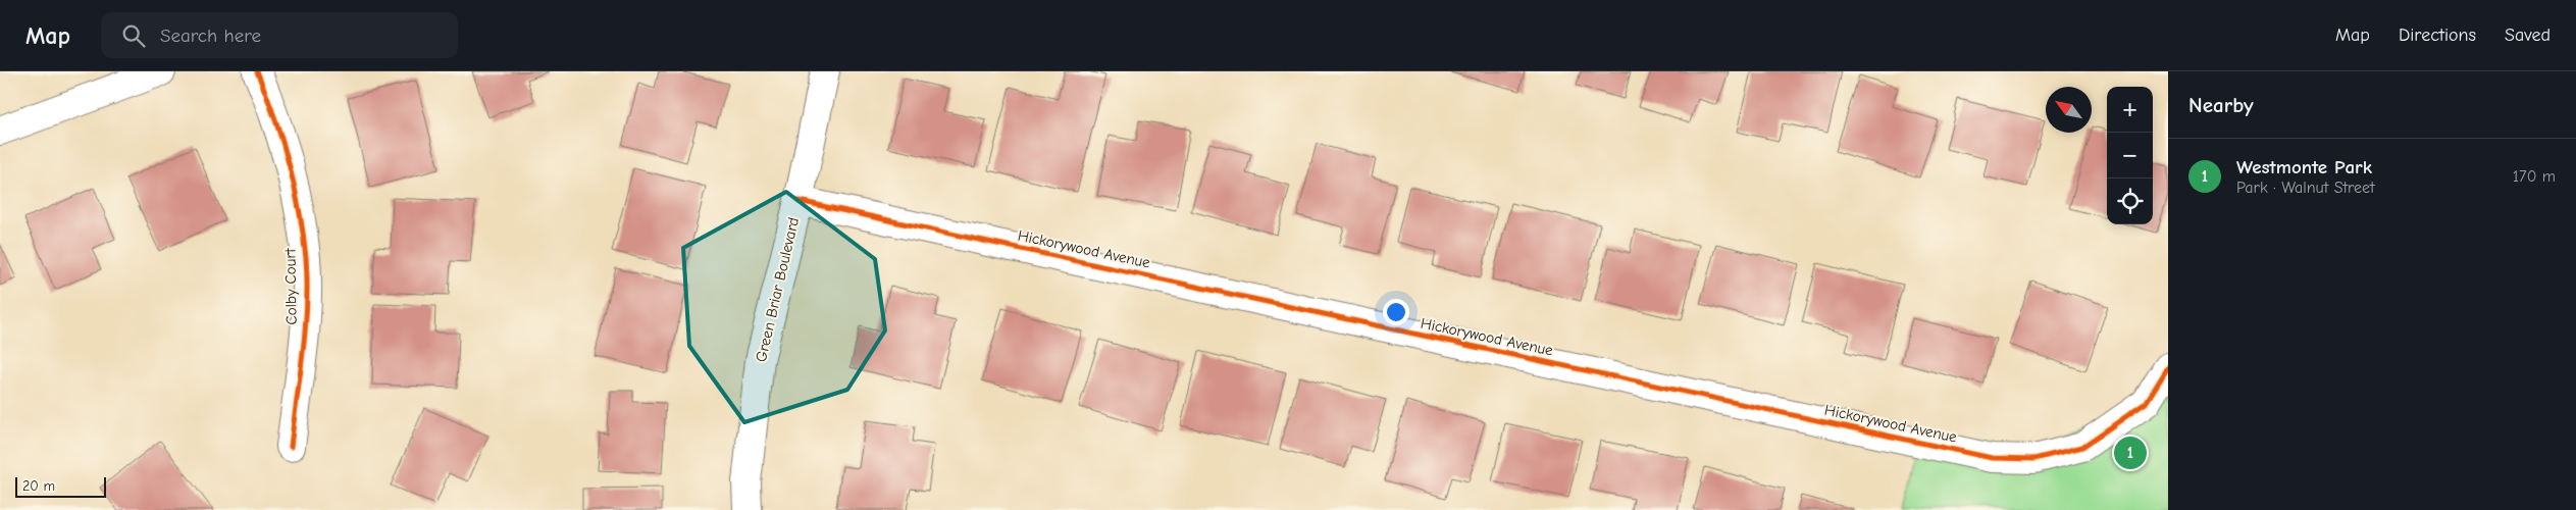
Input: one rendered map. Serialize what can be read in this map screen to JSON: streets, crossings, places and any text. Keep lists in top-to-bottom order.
{
  "streets": {
    "street": ["Hickorywood Avenue", "Colby Court", "Green Briar Boulevard"]
  },
  "crossings": [
    ["Hickorywood Avenue", "Green Briar Boulevard"]
  ],
  "scale_bar": "20 m",
  "north": "top left",
  "page": {
    "header": "Map",
    "search": "Search here",
    "nav": ["Map", "Directions", "Saved"],
    "heading": "Nearby",
    "map_buttons": ["+", "−"],
    "list": [
      {
        "mark": "1",
        "name": "Westmonte Park",
        "note": "Park · Walnut Street",
        "value": "170 m"
      }
    ],
    "pins": "1",
    "scale": "20 m"
  }
}
